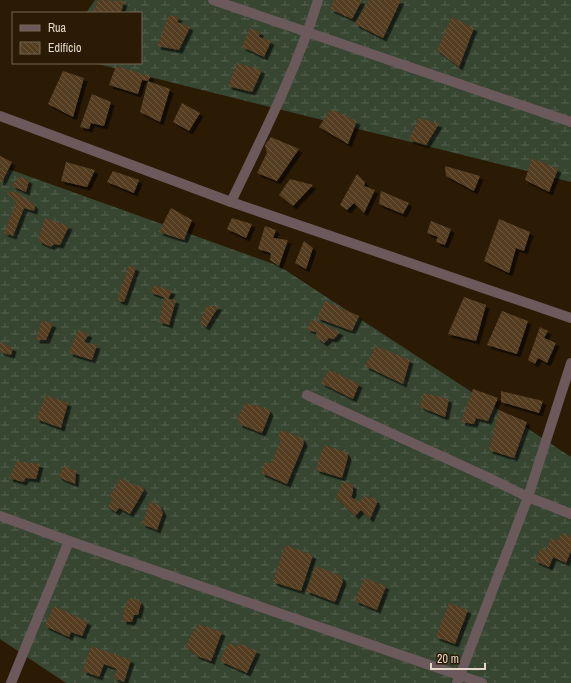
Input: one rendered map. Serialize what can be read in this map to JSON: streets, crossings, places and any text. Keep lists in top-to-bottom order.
{
  "legend": ["Rua", "Edifício"],
  "scale_bar": "20 m"
}
